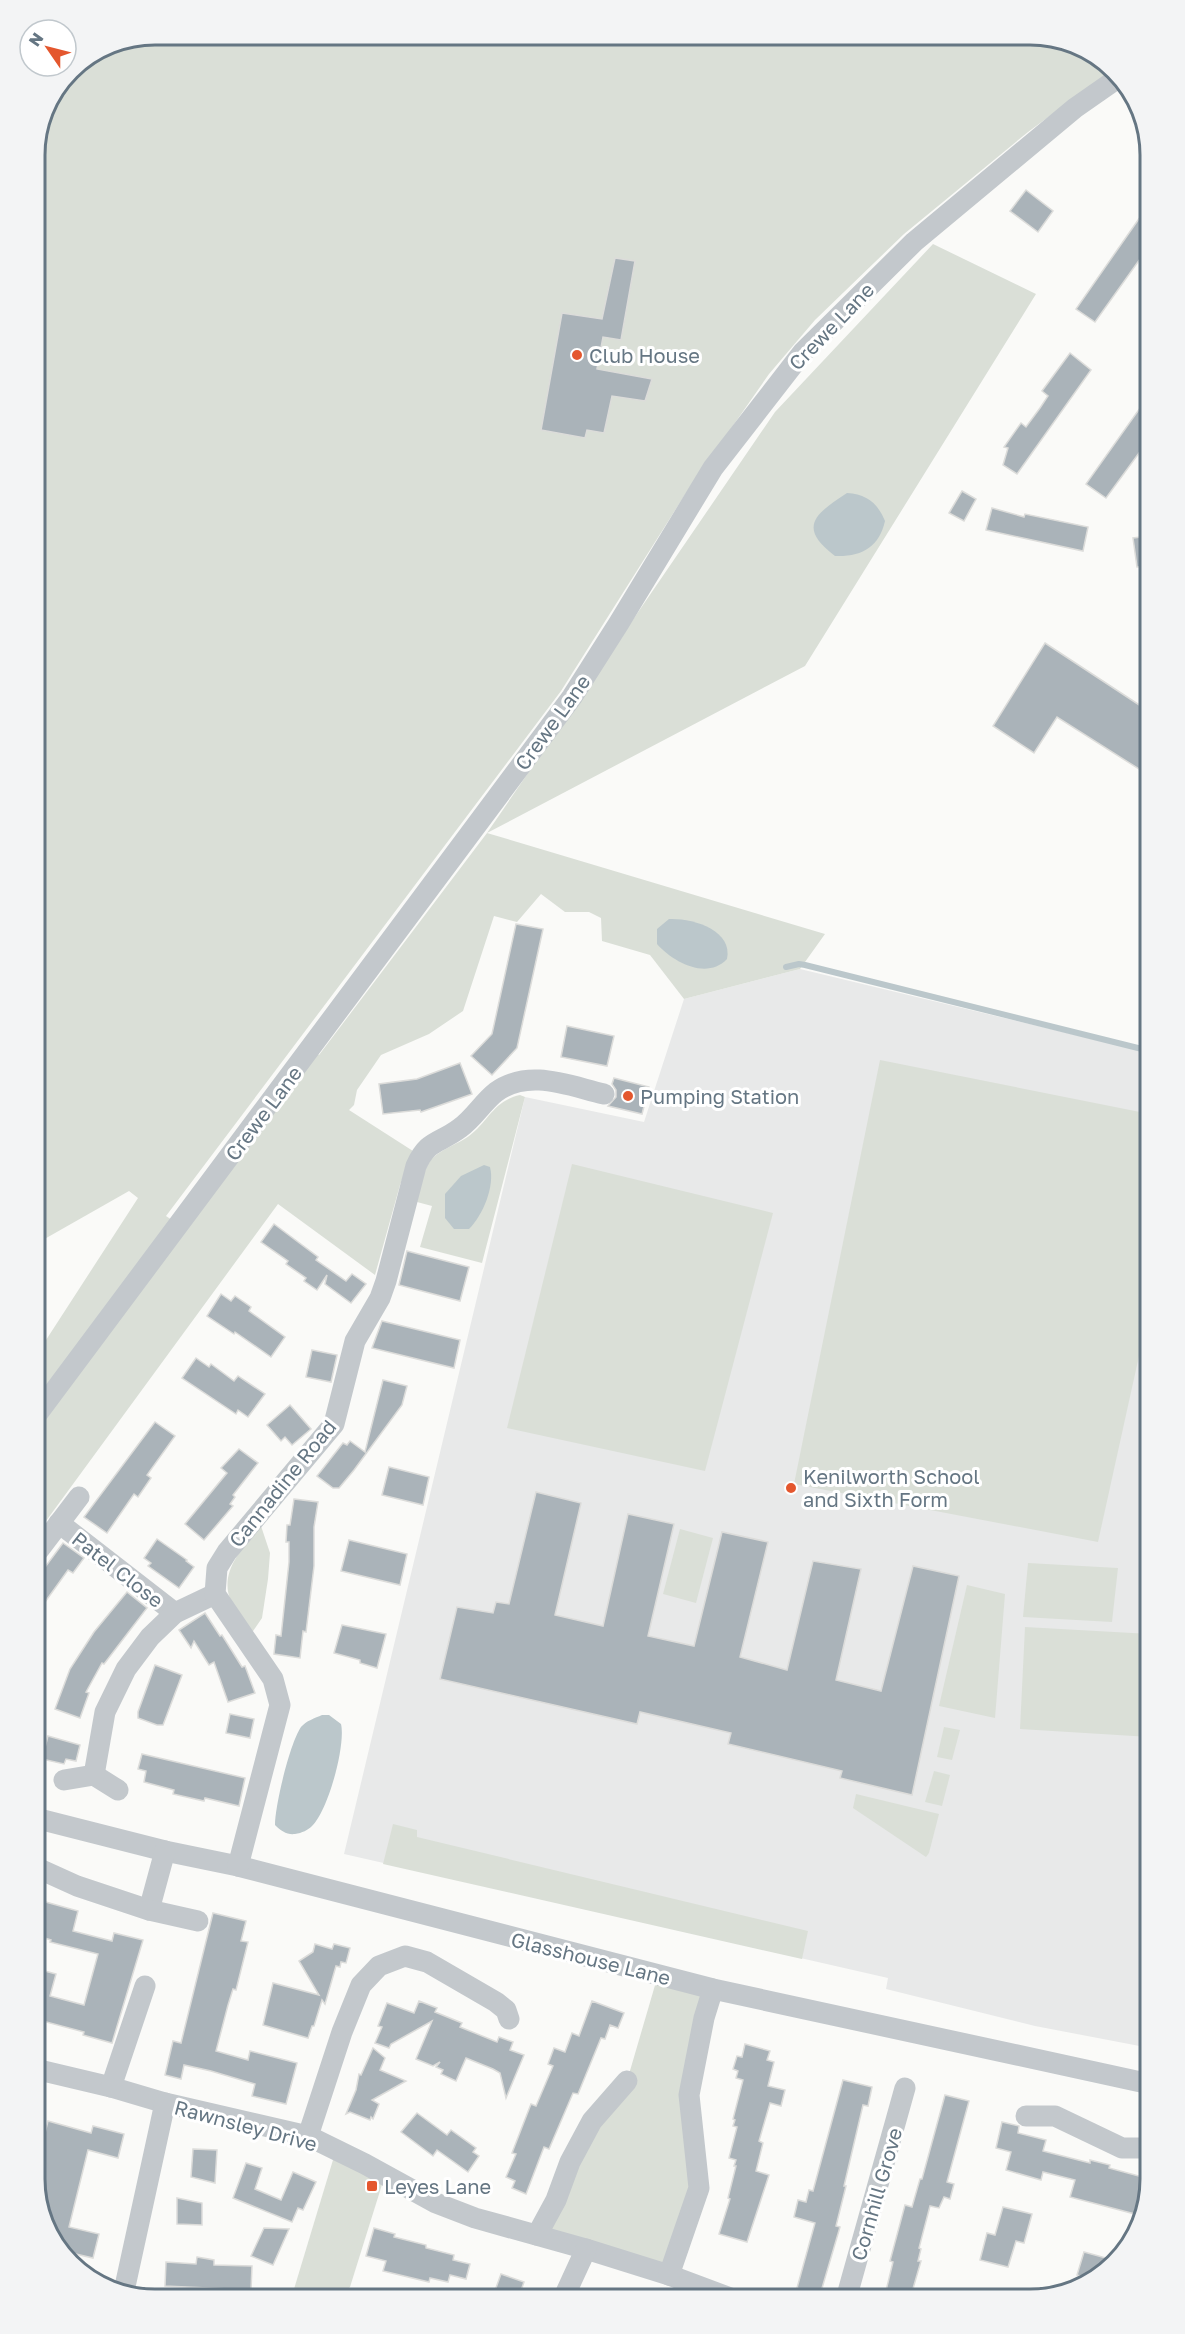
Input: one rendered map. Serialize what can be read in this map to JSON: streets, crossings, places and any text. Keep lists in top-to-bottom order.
{
  "streets": {
    "street": [
      "Crewe Lane",
      "Cannadine Road",
      "Patel Close",
      "Glasshouse Lane",
      "Rawnsley Drive",
      "Cornhill Grove"
    ]
  },
  "places": {
    "other": ["Club House", "Pumping Station", "Kenilworth School and Sixth Form"],
    "transit": ["Leyes Lane"]
  },
  "north": "top left"
}
